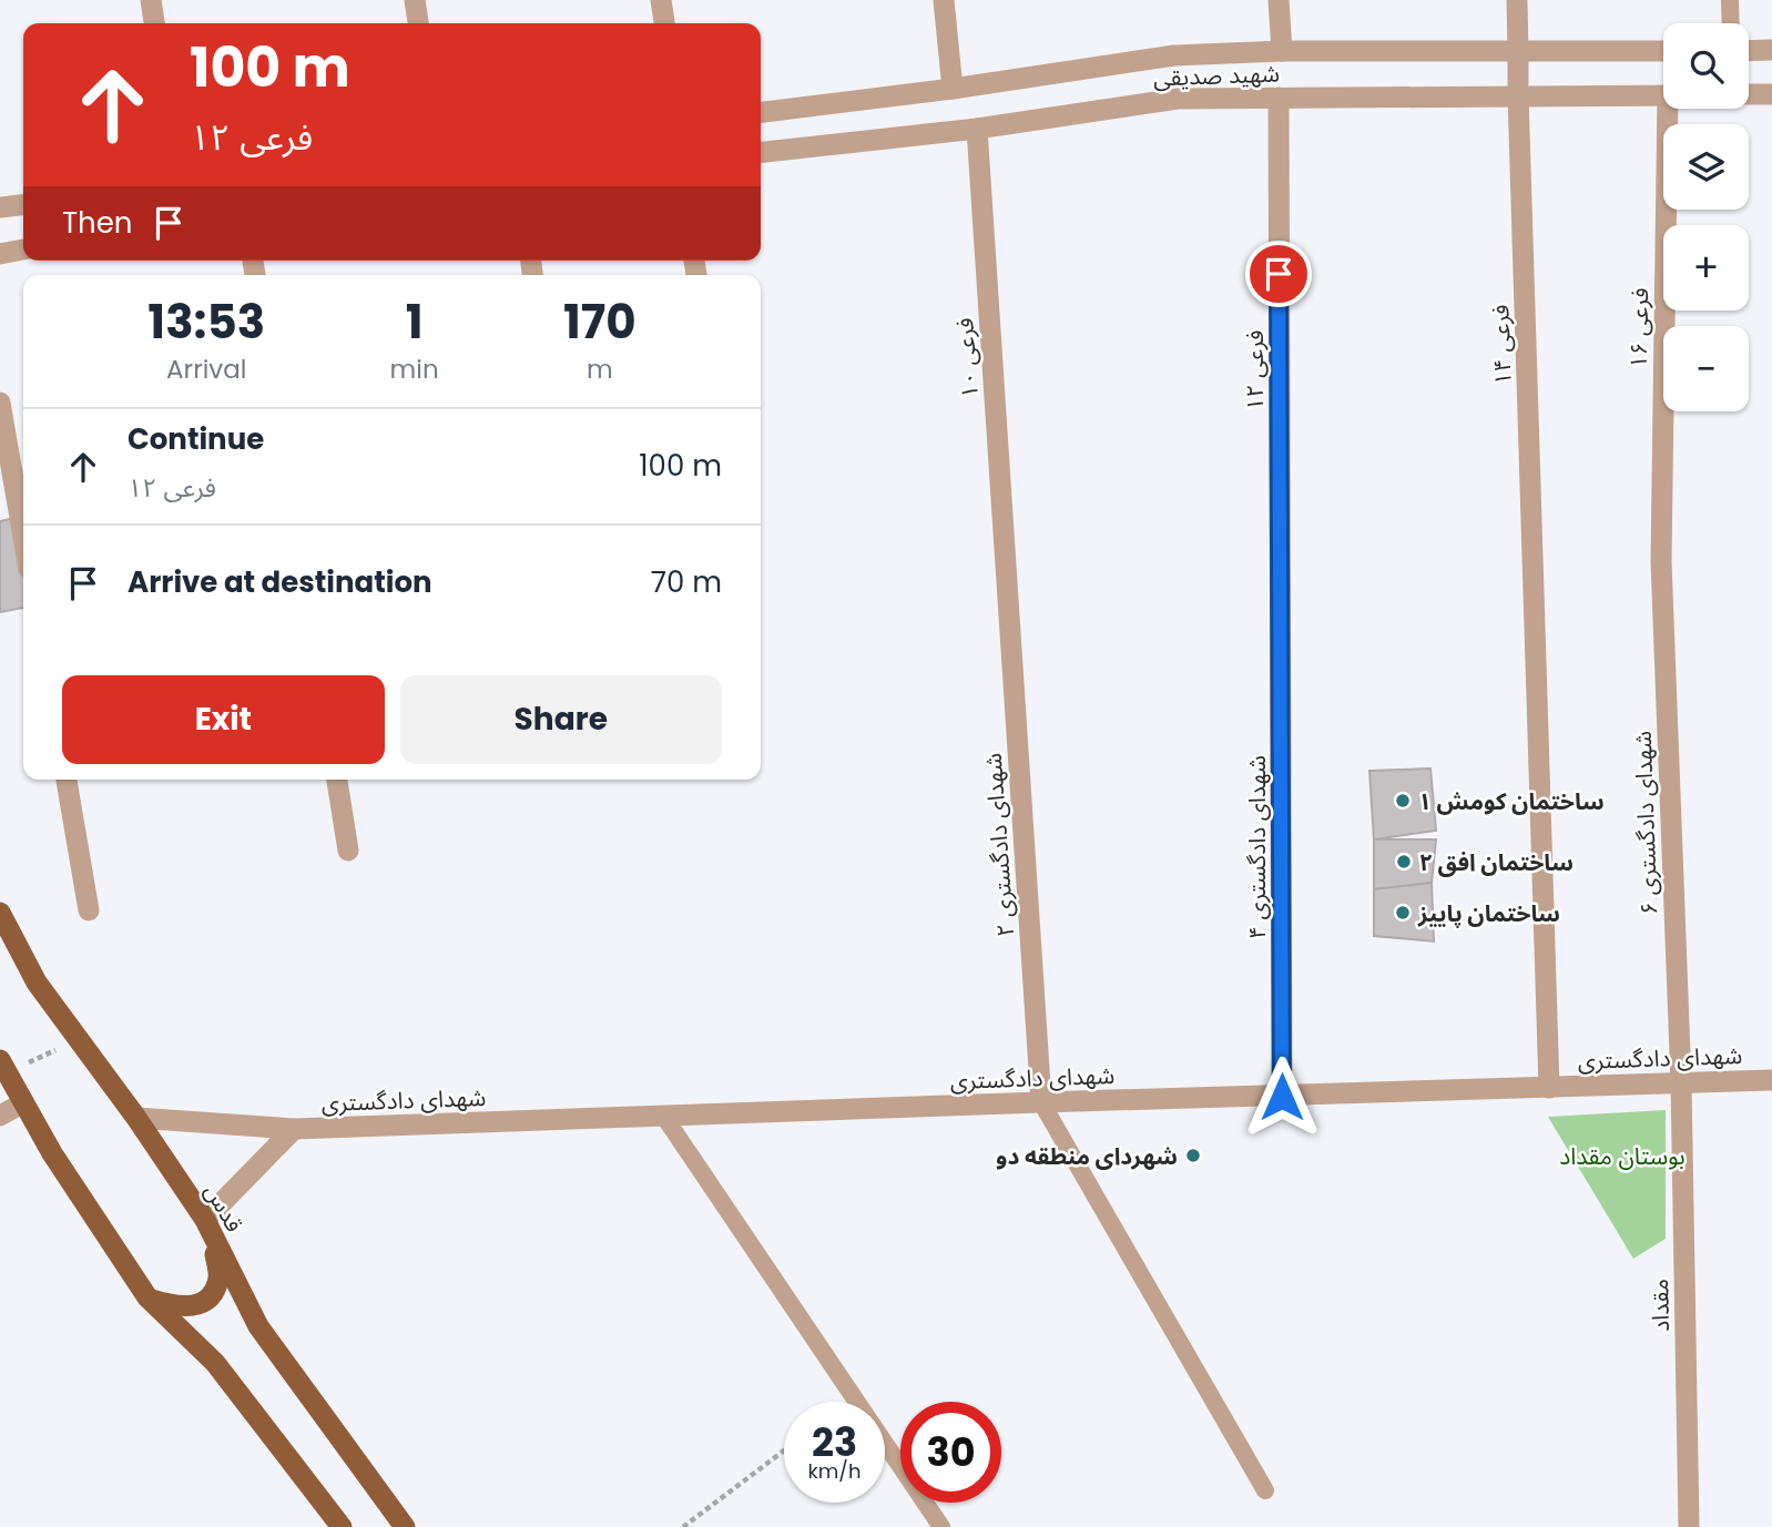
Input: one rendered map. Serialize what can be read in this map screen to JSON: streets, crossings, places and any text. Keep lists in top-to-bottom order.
{
  "streets": {
    "main road": ["قدس"],
    "street": [
      "شهید صدیقی",
      "فرعی ۱۶",
      "فرعی ۱۴",
      "فرعی ۱۰",
      "فرعی ۱۲",
      "شهدای دادگستری ۶",
      "شهدای دادگستری ۲",
      "شهدای دادگستری ۴",
      "شهدای دادگستری",
      "مقداد"
    ]
  },
  "crossings": [
    ["شهید صدیقی", "فرعی ۱۴"],
    ["شهید صدیقی", "فرعی ۱۰"],
    ["شهید صدیقی", "فرعی ۱۲"],
    ["فرعی ۱۶", "شهدای دادگستری ۶"],
    ["فرعی ۱۴", "شهدای دادگستری"],
    ["فرعی ۱۰", "شهدای دادگستری ۲"],
    ["فرعی ۱۲", "شهدای دادگستری ۴"],
    ["شهدای دادگستری ۶", "شهدای دادگستری"],
    ["شهدای دادگستری ۶", "مقداد"],
    ["شهدای دادگستری ۲", "شهدای دادگستری"],
    ["شهدای دادگستری ۴", "شهدای دادگستری"],
    ["شهدای دادگستری", "قدس"],
    ["شهدای دادگستری", "مقداد"]
  ],
  "parks": ["بوستان مقداد"],
  "places": [
    "ساختمان کومش ۱",
    "ساختمان افق ۲",
    "ساختمان پاییز",
    "شهردای منطقه دو"
  ],
  "page": {
    "map_buttons": ["+", "−"],
    "turn": ["100 m", "فرعی ۱۲"],
    "then": "Then",
    "eta": [
      "13:53",
      "Arrival",
      "1",
      "min",
      "170",
      "m"
    ],
    "list": [
      {
        "name": "Continue",
        "note": "فرعی ۱۲",
        "value": "100 m"
      },
      {
        "name": "Arrive at destination",
        "value": "70 m"
      }
    ],
    "buttons": ["Exit", "Share"],
    "speed": "23 km/h",
    "limit": "30"
  }
}
